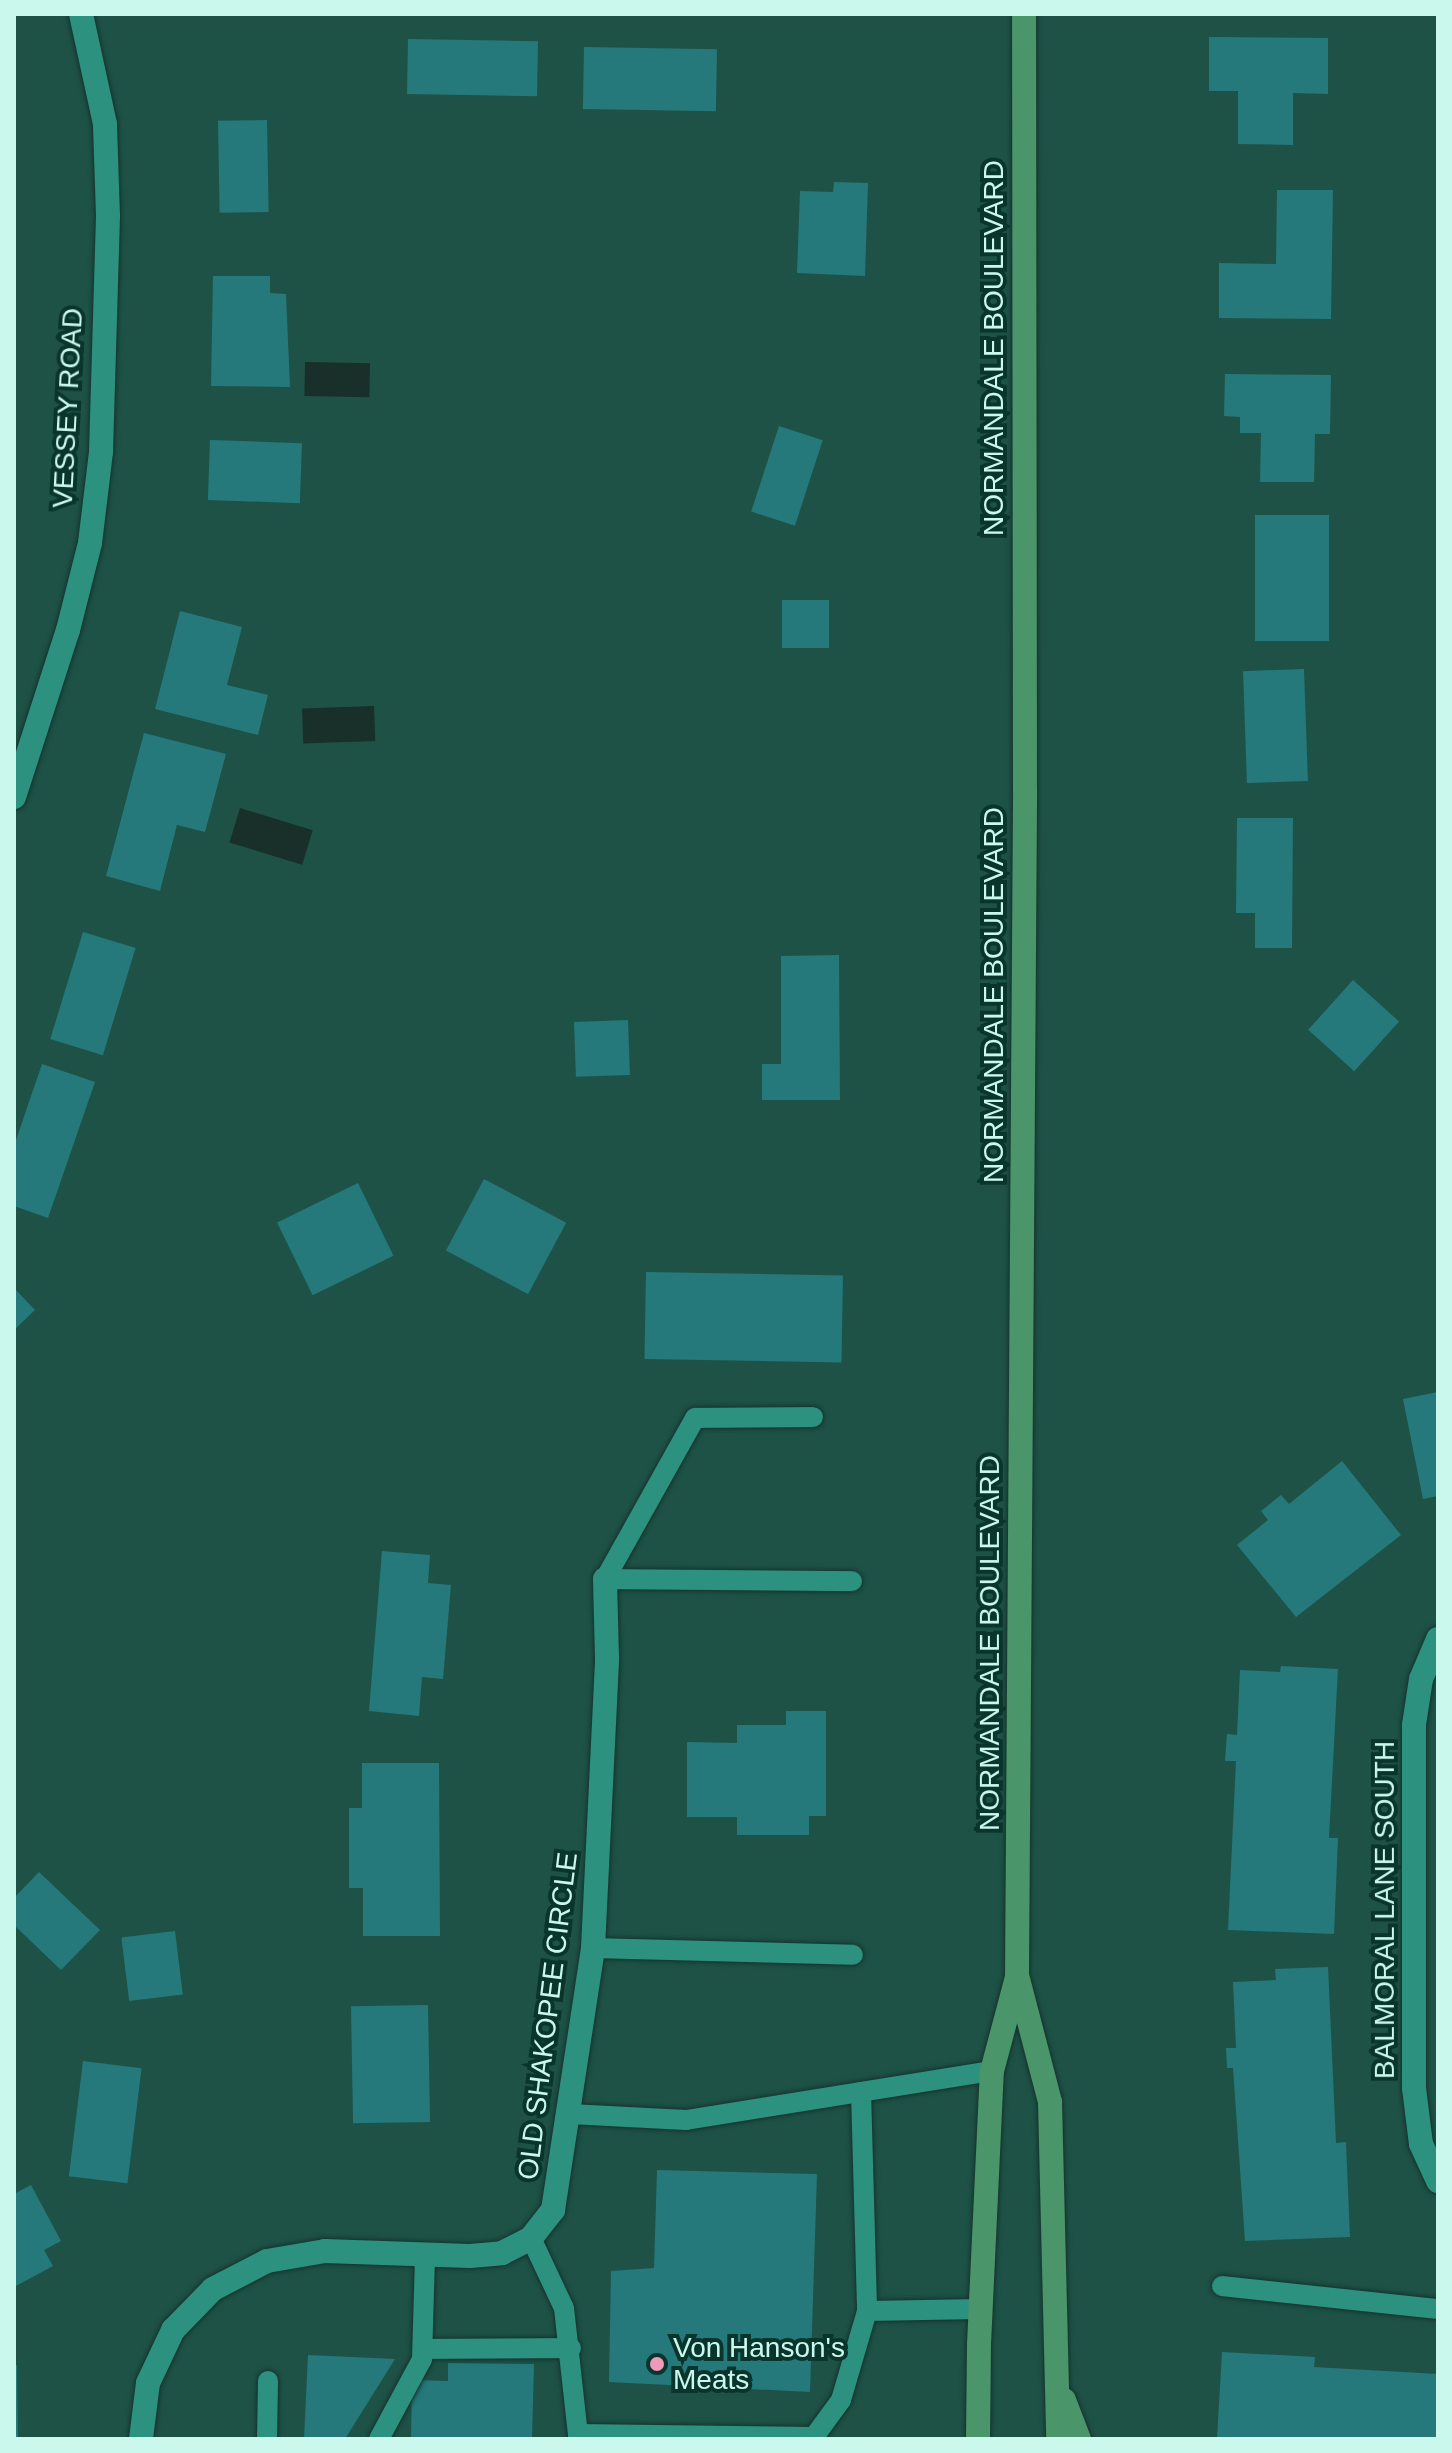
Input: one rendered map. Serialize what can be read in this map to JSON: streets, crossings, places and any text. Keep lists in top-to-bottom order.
{
  "streets": {
    "main road": ["NORMANDALE BOULEVARD"],
    "street": ["VESSEY ROAD", "BALMORAL LANE SOUTH", "OLD SHAKOPEE CIRCLE"]
  },
  "places": ["Von Hanson's Meats"]
}
